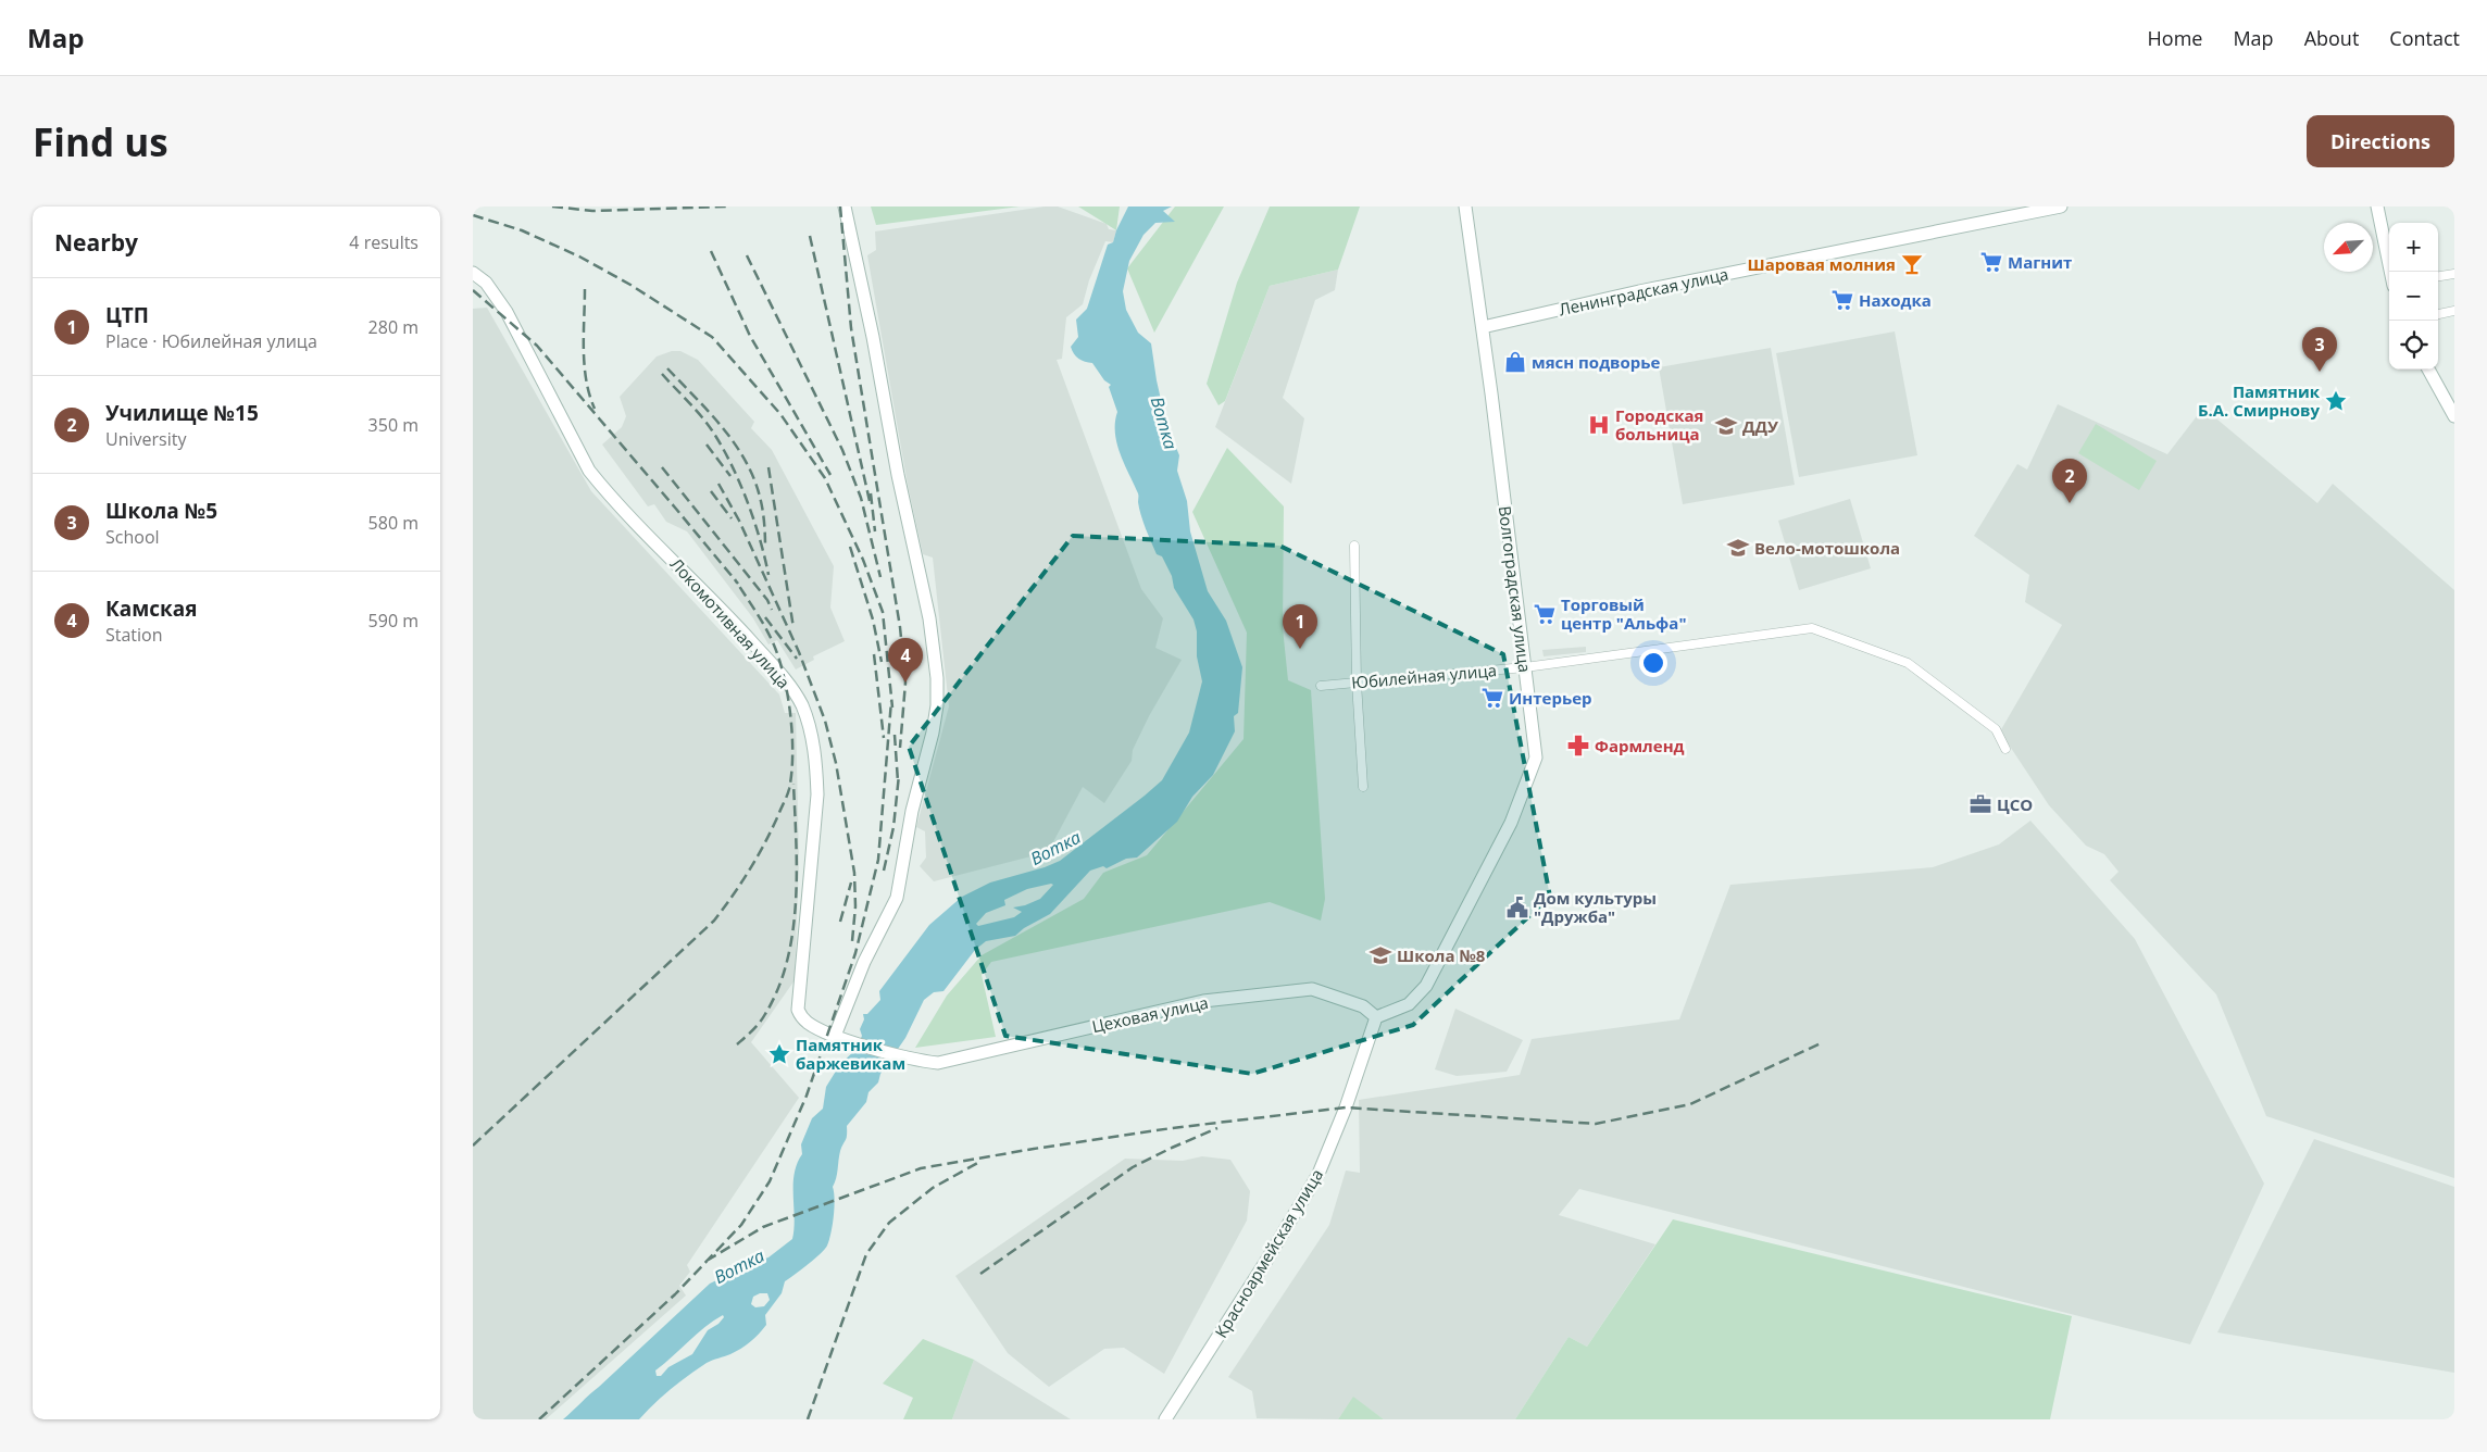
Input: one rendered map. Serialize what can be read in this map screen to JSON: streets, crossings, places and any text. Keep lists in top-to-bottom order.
{
  "streets": {
    "main road": [
      "Ленинградская улица",
      "Волгоградская улица",
      "Локомотивная улица",
      "Цеховая улица",
      "Красноармейская улица"
    ],
    "street": ["Юбилейная улица"]
  },
  "crossings": [
    ["Ленинградская улица", "Волгоградская улица"],
    ["Волгоградская улица", "Юбилейная улица"],
    ["Волгоградская улица", "Цеховая улица"],
    ["Волгоградская улица", "Красноармейская улица"],
    ["Локомотивная улица", "Цеховая улица"],
    ["Цеховая улица", "Красноармейская улица"]
  ],
  "water": ["Вотка"],
  "places": {
    "supermarket": [
      "Магнит",
      "Находка",
      "Торговый центр \"Альфа\"",
      "Интерьер"
    ],
    "bar": ["Шаровая молния"],
    "shop": ["мясн подворье"],
    "place": ["Памятник Б.А. Смирнову", "Памятник баржевикам"],
    "hospital": ["Городская больница"],
    "school or university": ["ДДУ", "Вело-мотошкола", "Школа №8"],
    "pharmacy": ["Фармленд"],
    "office": ["ЦСО"],
    "public building": ["Дом культуры \"Дружба\""]
  },
  "north": "bottom left",
  "page": {
    "header": "Map",
    "nav": [
      "Home",
      "Map",
      "About",
      "Contact"
    ],
    "buttons": "Directions",
    "title": "Find us",
    "heading": ["Nearby", "4 results"],
    "map_buttons": ["+", "−"],
    "list": [
      {
        "mark": "1",
        "name": "ЦТП",
        "note": "Place · Юбилейная улица",
        "value": "280 m"
      },
      {
        "mark": "2",
        "name": "Училище №15",
        "note": "University",
        "value": "350 m"
      },
      {
        "mark": "3",
        "name": "Школа №5",
        "note": "School",
        "value": "580 m"
      },
      {
        "mark": "4",
        "name": "Камская",
        "note": "Station",
        "value": "590 m"
      }
    ],
    "pins": [
      "3",
      "2",
      "1",
      "4"
    ]
  }
}
